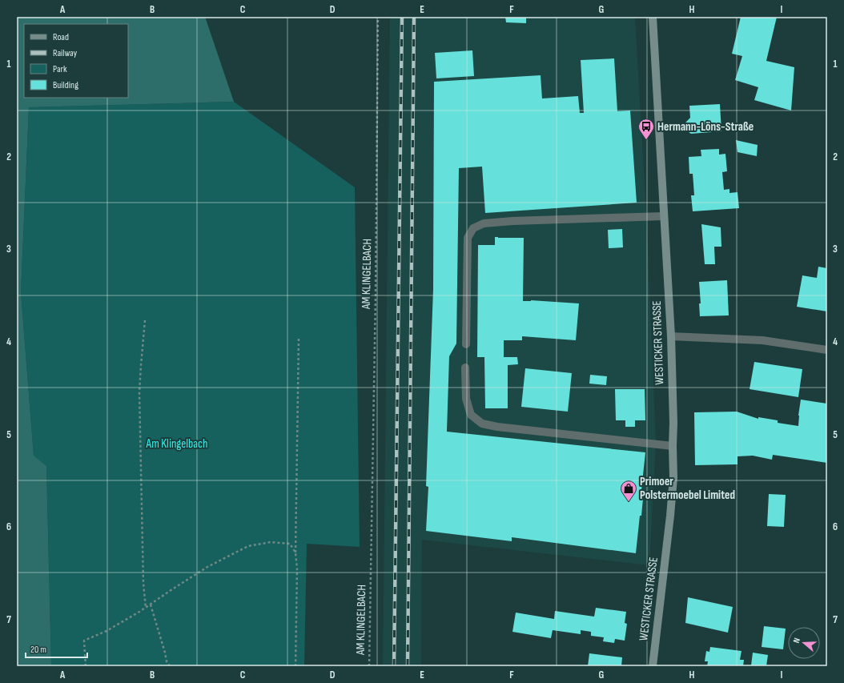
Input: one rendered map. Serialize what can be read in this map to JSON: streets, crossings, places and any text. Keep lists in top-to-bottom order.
{
  "streets": {
    "main road": ["WESTICKER STRASSE"],
    "path": ["AM KLINGELBACH"]
  },
  "parks": ["Am Klingelbach"],
  "places": {
    "bus stop": ["Hermann-Löns-Straße"],
    "shop": ["Primoer Polstermoebel Limited"]
  },
  "legend": [
    "Road",
    "Railway",
    "Park",
    "Building"
  ],
  "scale_bar": "20 m",
  "north": "left",
  "grid": {
    "columns": [
      "A",
      "B",
      "C",
      "D",
      "E",
      "F",
      "G",
      "H",
      "I"
    ],
    "rows": [
      "1",
      "2",
      "3",
      "4",
      "5",
      "6",
      "7"
    ]
  }
}
